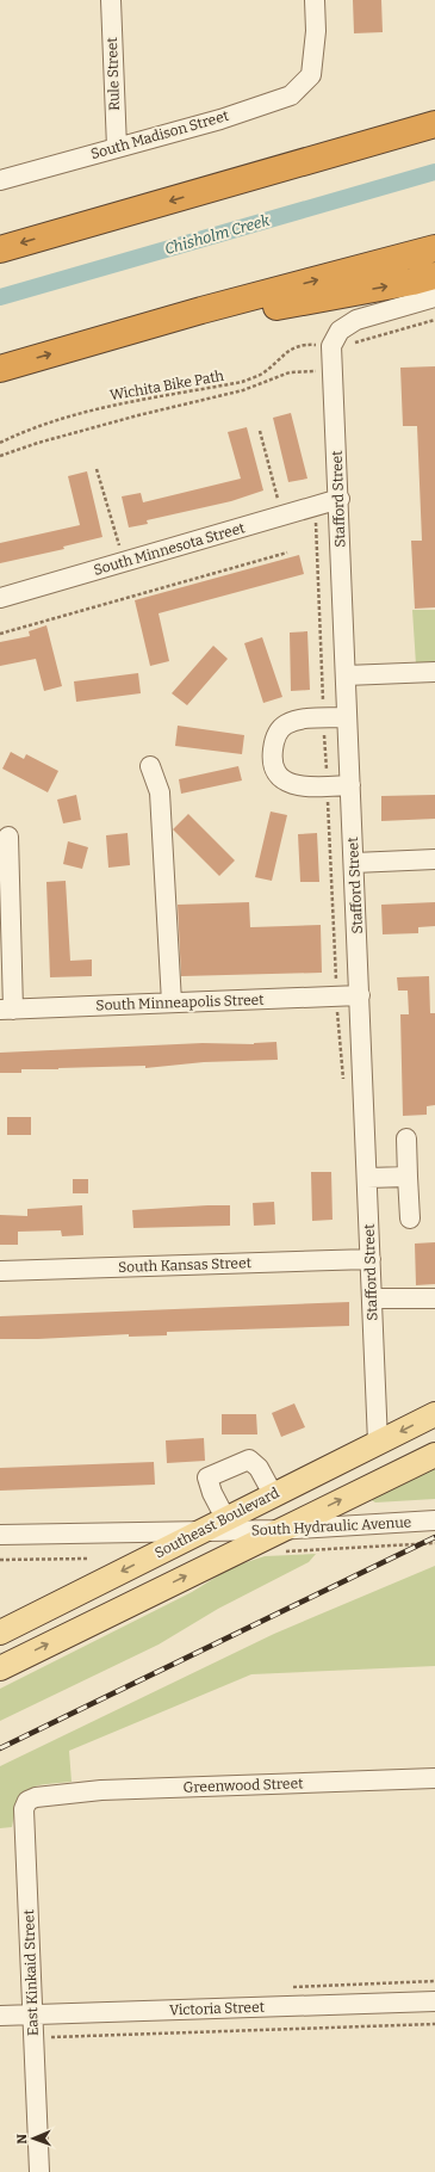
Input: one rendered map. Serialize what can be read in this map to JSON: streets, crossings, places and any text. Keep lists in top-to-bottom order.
{
  "streets": {
    "main road": ["Southeast Boulevard"],
    "street": [
      "Rule Street",
      "South Madison Street",
      "Stafford Street",
      "South Minnesota Street",
      "South Minneapolis Street",
      "South Kansas Street",
      "South Hydraulic Avenue",
      "Greenwood Street",
      "East Kinkaid Street",
      "Victoria Street"
    ],
    "path": ["Wichita Bike Path"]
  },
  "crossings": [
    ["Rule Street", "South Madison Street"],
    ["Wichita Bike Path", "Stafford Street"],
    ["Stafford Street", "South Minnesota Street"],
    ["Stafford Street", "South Minneapolis Street"],
    ["Stafford Street", "South Kansas Street"],
    ["Stafford Street", "Southeast Boulevard"],
    ["Southeast Boulevard", "South Hydraulic Avenue"],
    ["Greenwood Street", "East Kinkaid Street"],
    ["East Kinkaid Street", "Victoria Street"]
  ],
  "water": ["Chisholm Creek"],
  "north": "left"
}
